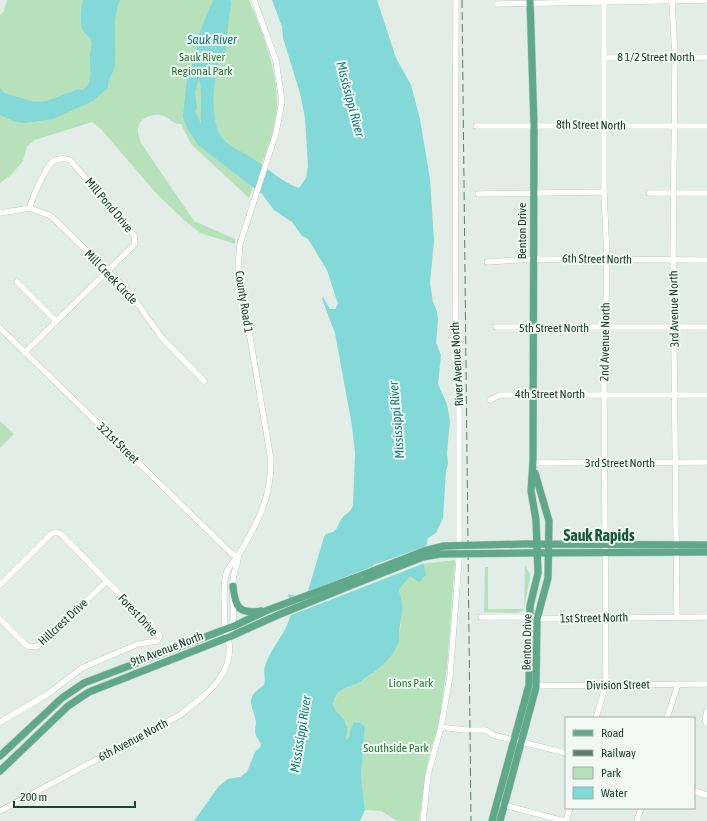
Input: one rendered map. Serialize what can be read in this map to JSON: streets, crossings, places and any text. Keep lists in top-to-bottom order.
{
  "streets": {
    "main road": ["Benton Drive", "9th Avenue North"],
    "street": [
      "8 1/2 Street North",
      "8th Street North",
      "Mill Pond Drive",
      "6th Street North",
      "Mill Creek Circle",
      "County Road 1",
      "3rd Avenue North",
      "5th Street North",
      "2nd Avenue North",
      "River Avenue North",
      "4th Street North",
      "321st Street",
      "3rd Street North",
      "Forest Drive",
      "1st Street North",
      "Hillcrest Drive",
      "Division Street",
      "6th Avenue North"
    ]
  },
  "crossings": [
    ["8 1/2 Street North", "3rd Avenue North"],
    ["8 1/2 Street North", "2nd Avenue North"],
    ["8th Street North", "Benton Drive"],
    ["8th Street North", "3rd Avenue North"],
    ["8th Street North", "2nd Avenue North"],
    ["Mill Pond Drive", "Mill Creek Circle"],
    ["Mill Pond Drive", "321st Street"],
    ["Benton Drive", "6th Street North"],
    ["Benton Drive", "5th Street North"],
    ["Benton Drive", "4th Street North"],
    ["Benton Drive", "3rd Street North"],
    ["Benton Drive", "1st Street North"],
    ["Benton Drive", "Division Street"],
    ["6th Street North", "3rd Avenue North"],
    ["6th Street North", "2nd Avenue North"],
    ["County Road 1", "321st Street"],
    ["County Road 1", "9th Avenue North"],
    ["3rd Avenue North", "5th Street North"],
    ["3rd Avenue North", "4th Street North"],
    ["3rd Avenue North", "3rd Street North"],
    ["3rd Avenue North", "1st Street North"],
    ["5th Street North", "2nd Avenue North"],
    ["2nd Avenue North", "4th Street North"],
    ["2nd Avenue North", "3rd Street North"],
    ["2nd Avenue North", "1st Street North"],
    ["2nd Avenue North", "Division Street"],
    ["Forest Drive", "Hillcrest Drive"],
    ["9th Avenue North", "6th Avenue North"]
  ],
  "districts": ["Sauk Rapids"],
  "water": ["Sauk River", "Mississippi River"],
  "parks": ["Sauk River Regional Park", "Lions Park", "Southside Park"],
  "legend": [
    "Road",
    "Railway",
    "Park",
    "Water"
  ],
  "scale_bar": "200 m"
}
